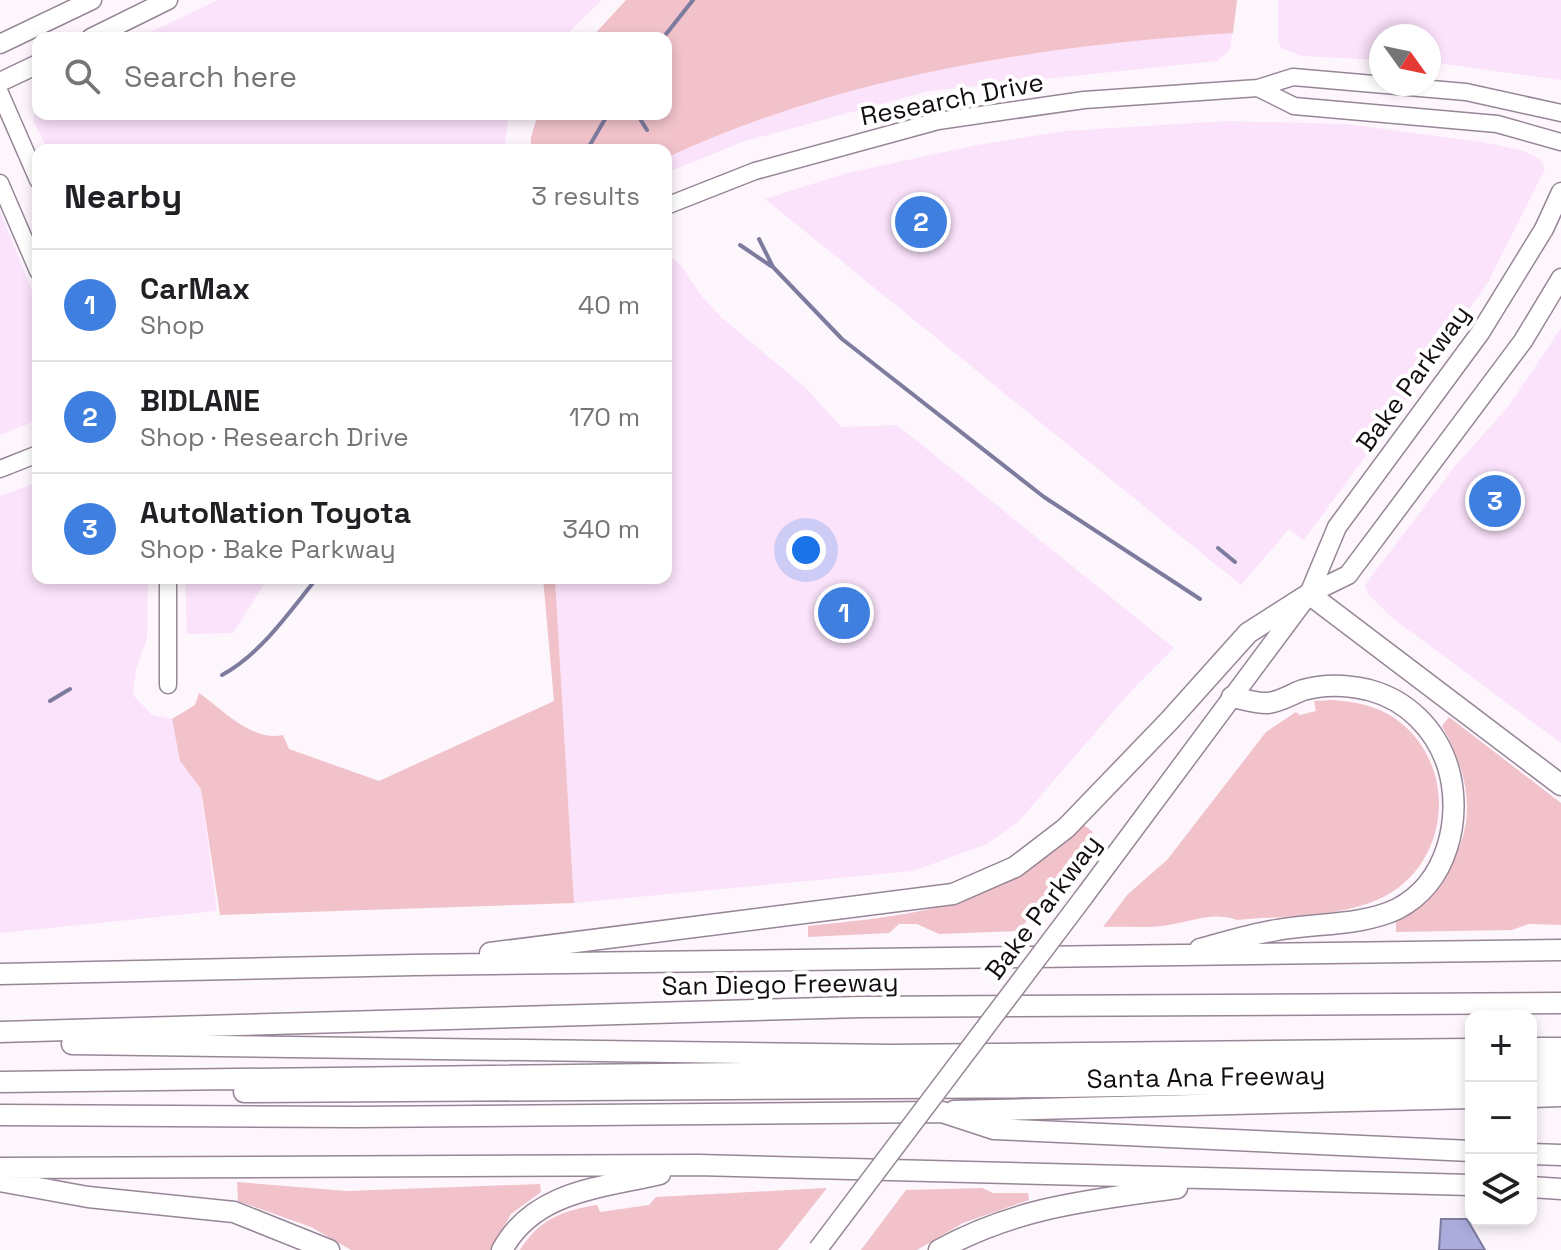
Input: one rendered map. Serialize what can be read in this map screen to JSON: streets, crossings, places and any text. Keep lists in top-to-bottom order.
{
  "streets": {
    "highway": ["San Diego Freeway", "Santa Ana Freeway"],
    "main road": ["Research Drive", "Bake Parkway"]
  },
  "north": "bottom right",
  "page": {
    "search": "Search here",
    "heading": ["Nearby", "3 results"],
    "pins": ["2", "3", "1"],
    "list": [
      {
        "mark": "1",
        "name": "CarMax",
        "note": "Shop",
        "value": "40 m"
      },
      {
        "mark": "2",
        "name": "BIDLANE",
        "note": "Shop · Research Drive",
        "value": "170 m"
      },
      {
        "mark": "3",
        "name": "AutoNation Toyota",
        "note": "Shop · Bake Parkway",
        "value": "340 m"
      }
    ],
    "map_buttons": ["+", "−"]
  }
}
